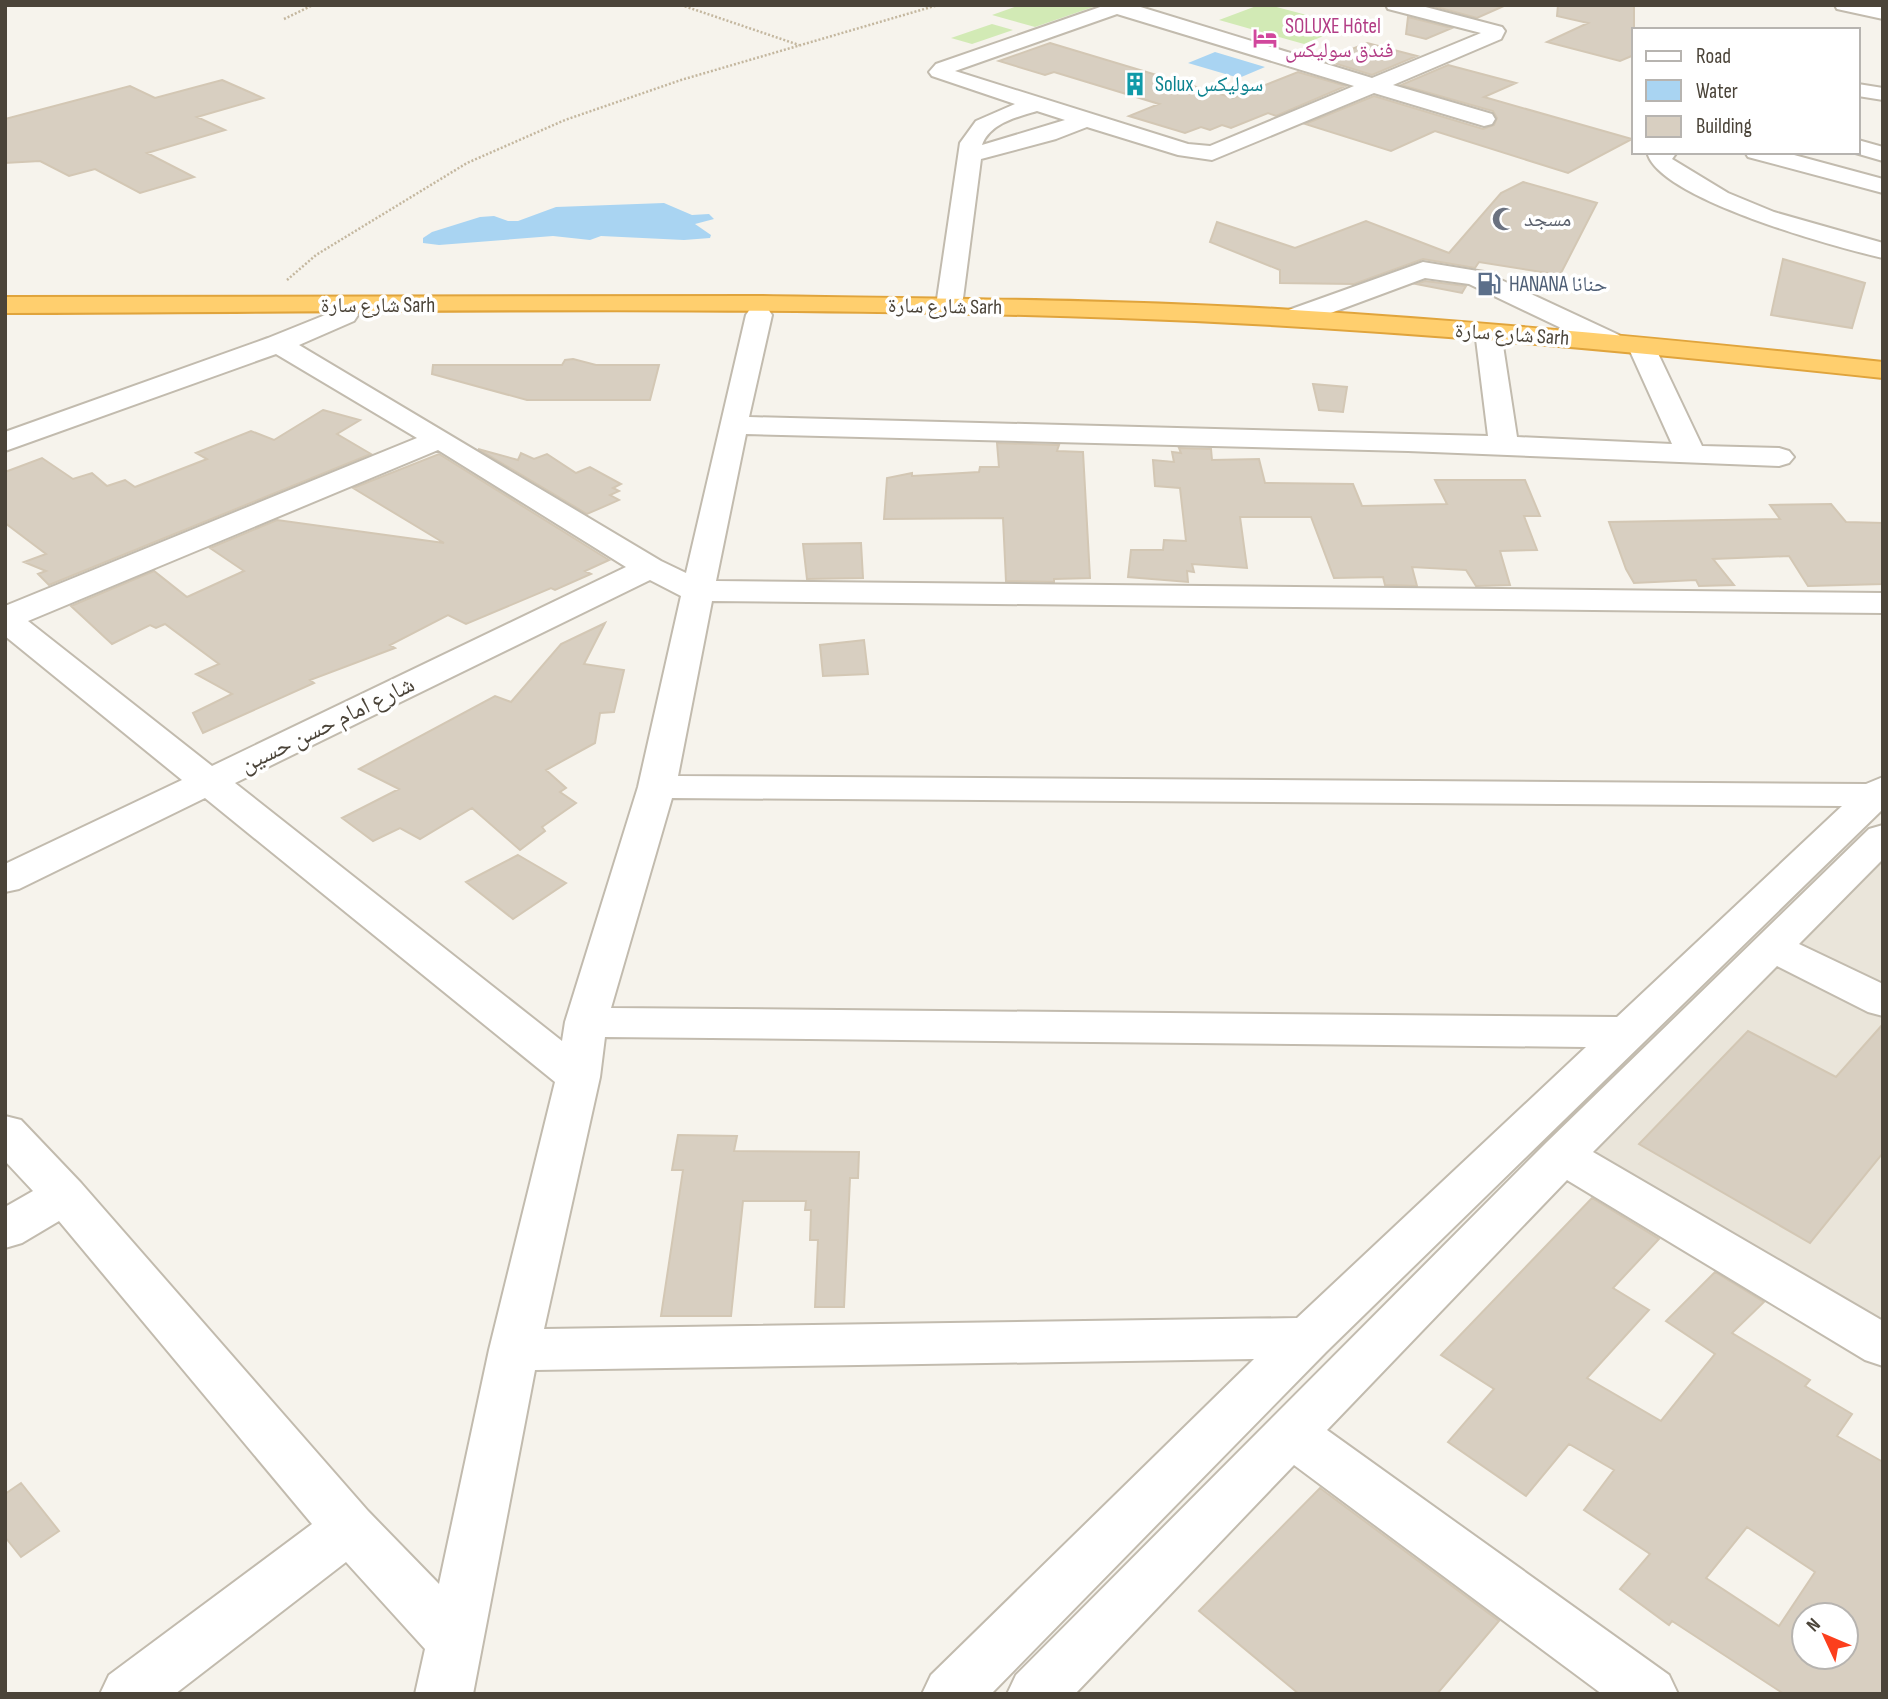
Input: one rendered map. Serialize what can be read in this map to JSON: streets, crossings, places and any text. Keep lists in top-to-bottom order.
{
  "streets": {
    "highway": ["شارع سارة Sarh"],
    "street": ["شارع امام حسن حسين"]
  },
  "places": {
    "hotel": ["SOLUXE Hôtel فندق سوليكس"],
    "building": ["Solux سوليكس"],
    "mosque": ["مسجد"],
    "fuel station": ["HANANA حنانا"]
  },
  "legend": ["Road", "Water", "Building"],
  "north": "top left"
}
